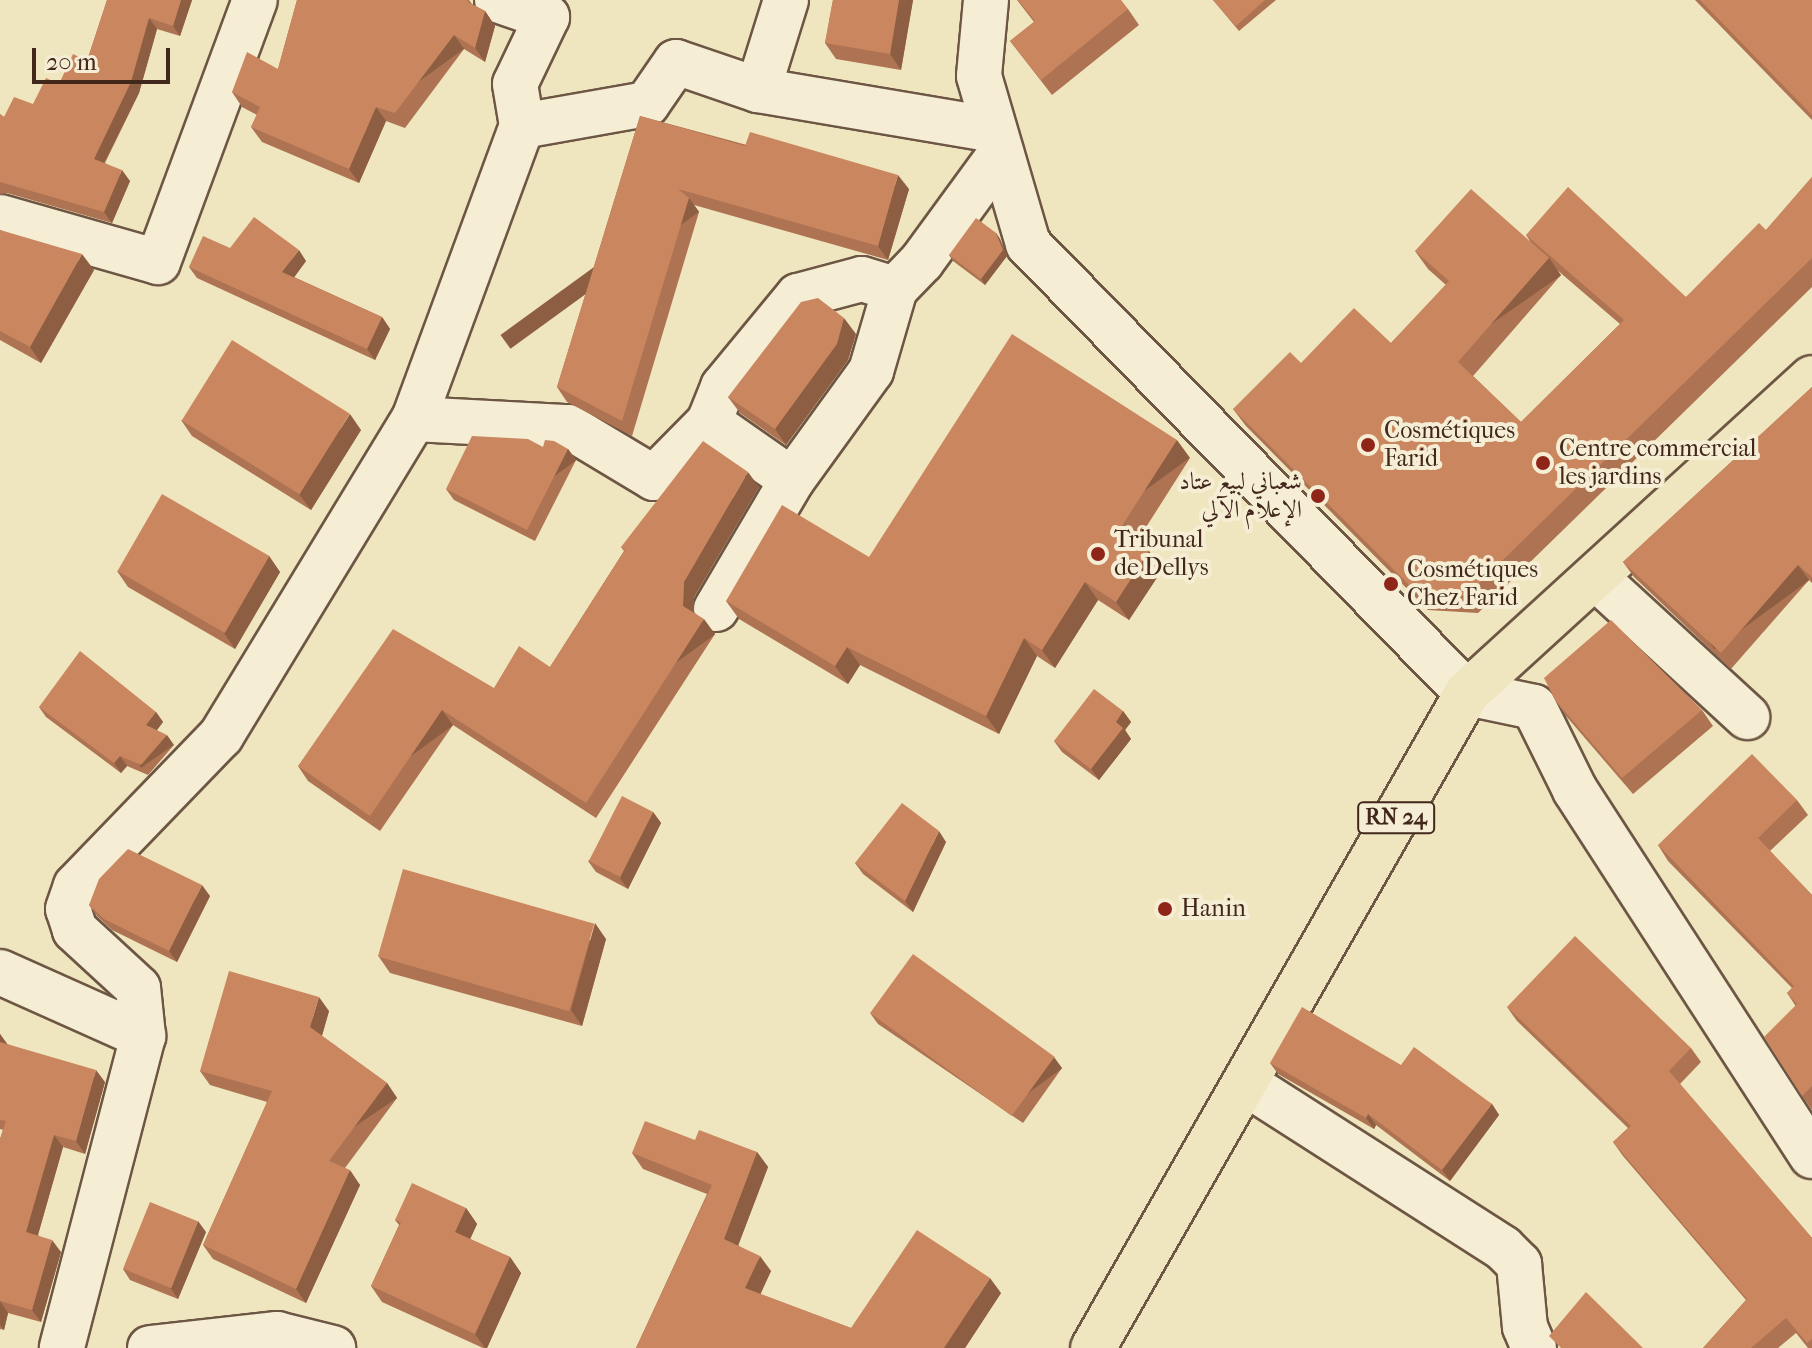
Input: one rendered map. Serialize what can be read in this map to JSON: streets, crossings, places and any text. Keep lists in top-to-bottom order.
{
  "streets": {
    "main road": ["RN 24"]
  },
  "places": [
    "Cosmétiques Farid",
    "Centre commercial les jardins",
    "شعباني لبيع عتاد الإعلام الآلي",
    "Tribunal de Dellys",
    "Cosmétiques Chez Farid",
    "Hanin"
  ],
  "scale_bar": "20 m"
}
